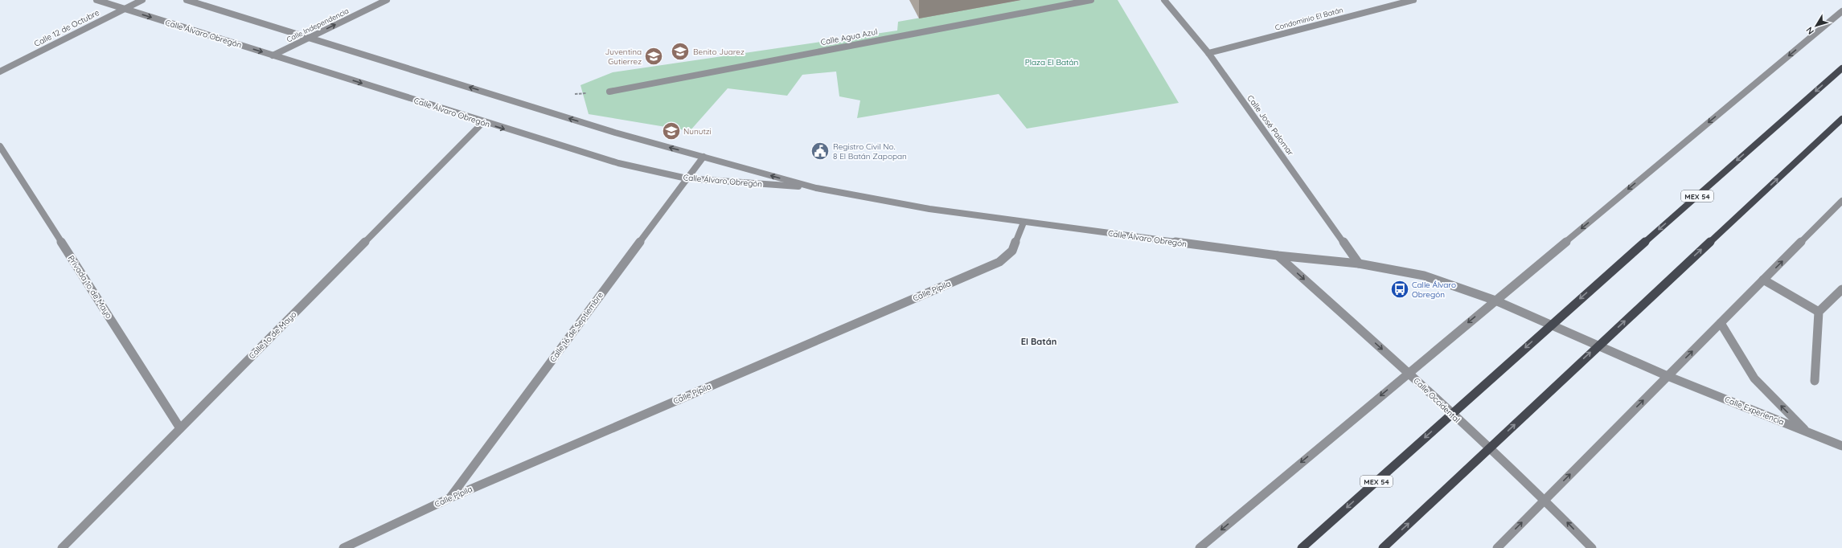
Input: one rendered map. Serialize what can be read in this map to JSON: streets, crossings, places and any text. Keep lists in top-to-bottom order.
{
  "streets": {
    "main road": ["MEX 54"],
    "street": [
      "Condominio El Batán",
      "Calle Independencia",
      "Calle 12 de Octubre",
      "Calle Álvaro Obregón",
      "Calle Agua Azul",
      "Calle José Palomar",
      "Privada 1o de Mayo",
      "Calle Pípila",
      "Calle 16 de Septiembre",
      "Calle 1o de Mayo",
      "Calle Occidental",
      "Calle Experiencia"
    ]
  },
  "crossings": [
    ["Condominio El Batán", "Calle José Palomar"],
    ["Calle Independencia", "Calle Álvaro Obregón"],
    ["Calle 12 de Octubre", "Calle Álvaro Obregón"],
    ["Calle Álvaro Obregón", "Calle José Palomar"],
    ["Calle Álvaro Obregón", "MEX 54"],
    ["Calle Álvaro Obregón", "Calle Pípila"],
    ["Calle Álvaro Obregón", "Calle 16 de Septiembre"],
    ["Calle Álvaro Obregón", "Calle 1o de Mayo"],
    ["Calle Álvaro Obregón", "Calle Occidental"],
    ["Calle Álvaro Obregón", "Calle Experiencia"],
    ["MEX 54", "Calle Occidental"],
    ["Privada 1o de Mayo", "Calle 1o de Mayo"],
    ["Calle Pípila", "Calle 16 de Septiembre"]
  ],
  "one_way": ["Calle Independencia"],
  "districts": ["El Batán"],
  "parks": ["Plaza El Batán"],
  "places": {
    "school or university": ["Benito Juarez", "Juventina Gutierrez", "Nunutzi"],
    "public building": ["Registro Civil No. 8 El Batán Zapopan"],
    "bus stop": ["Calle Álvaro Obregón"]
  },
  "north": "bottom left"
}
